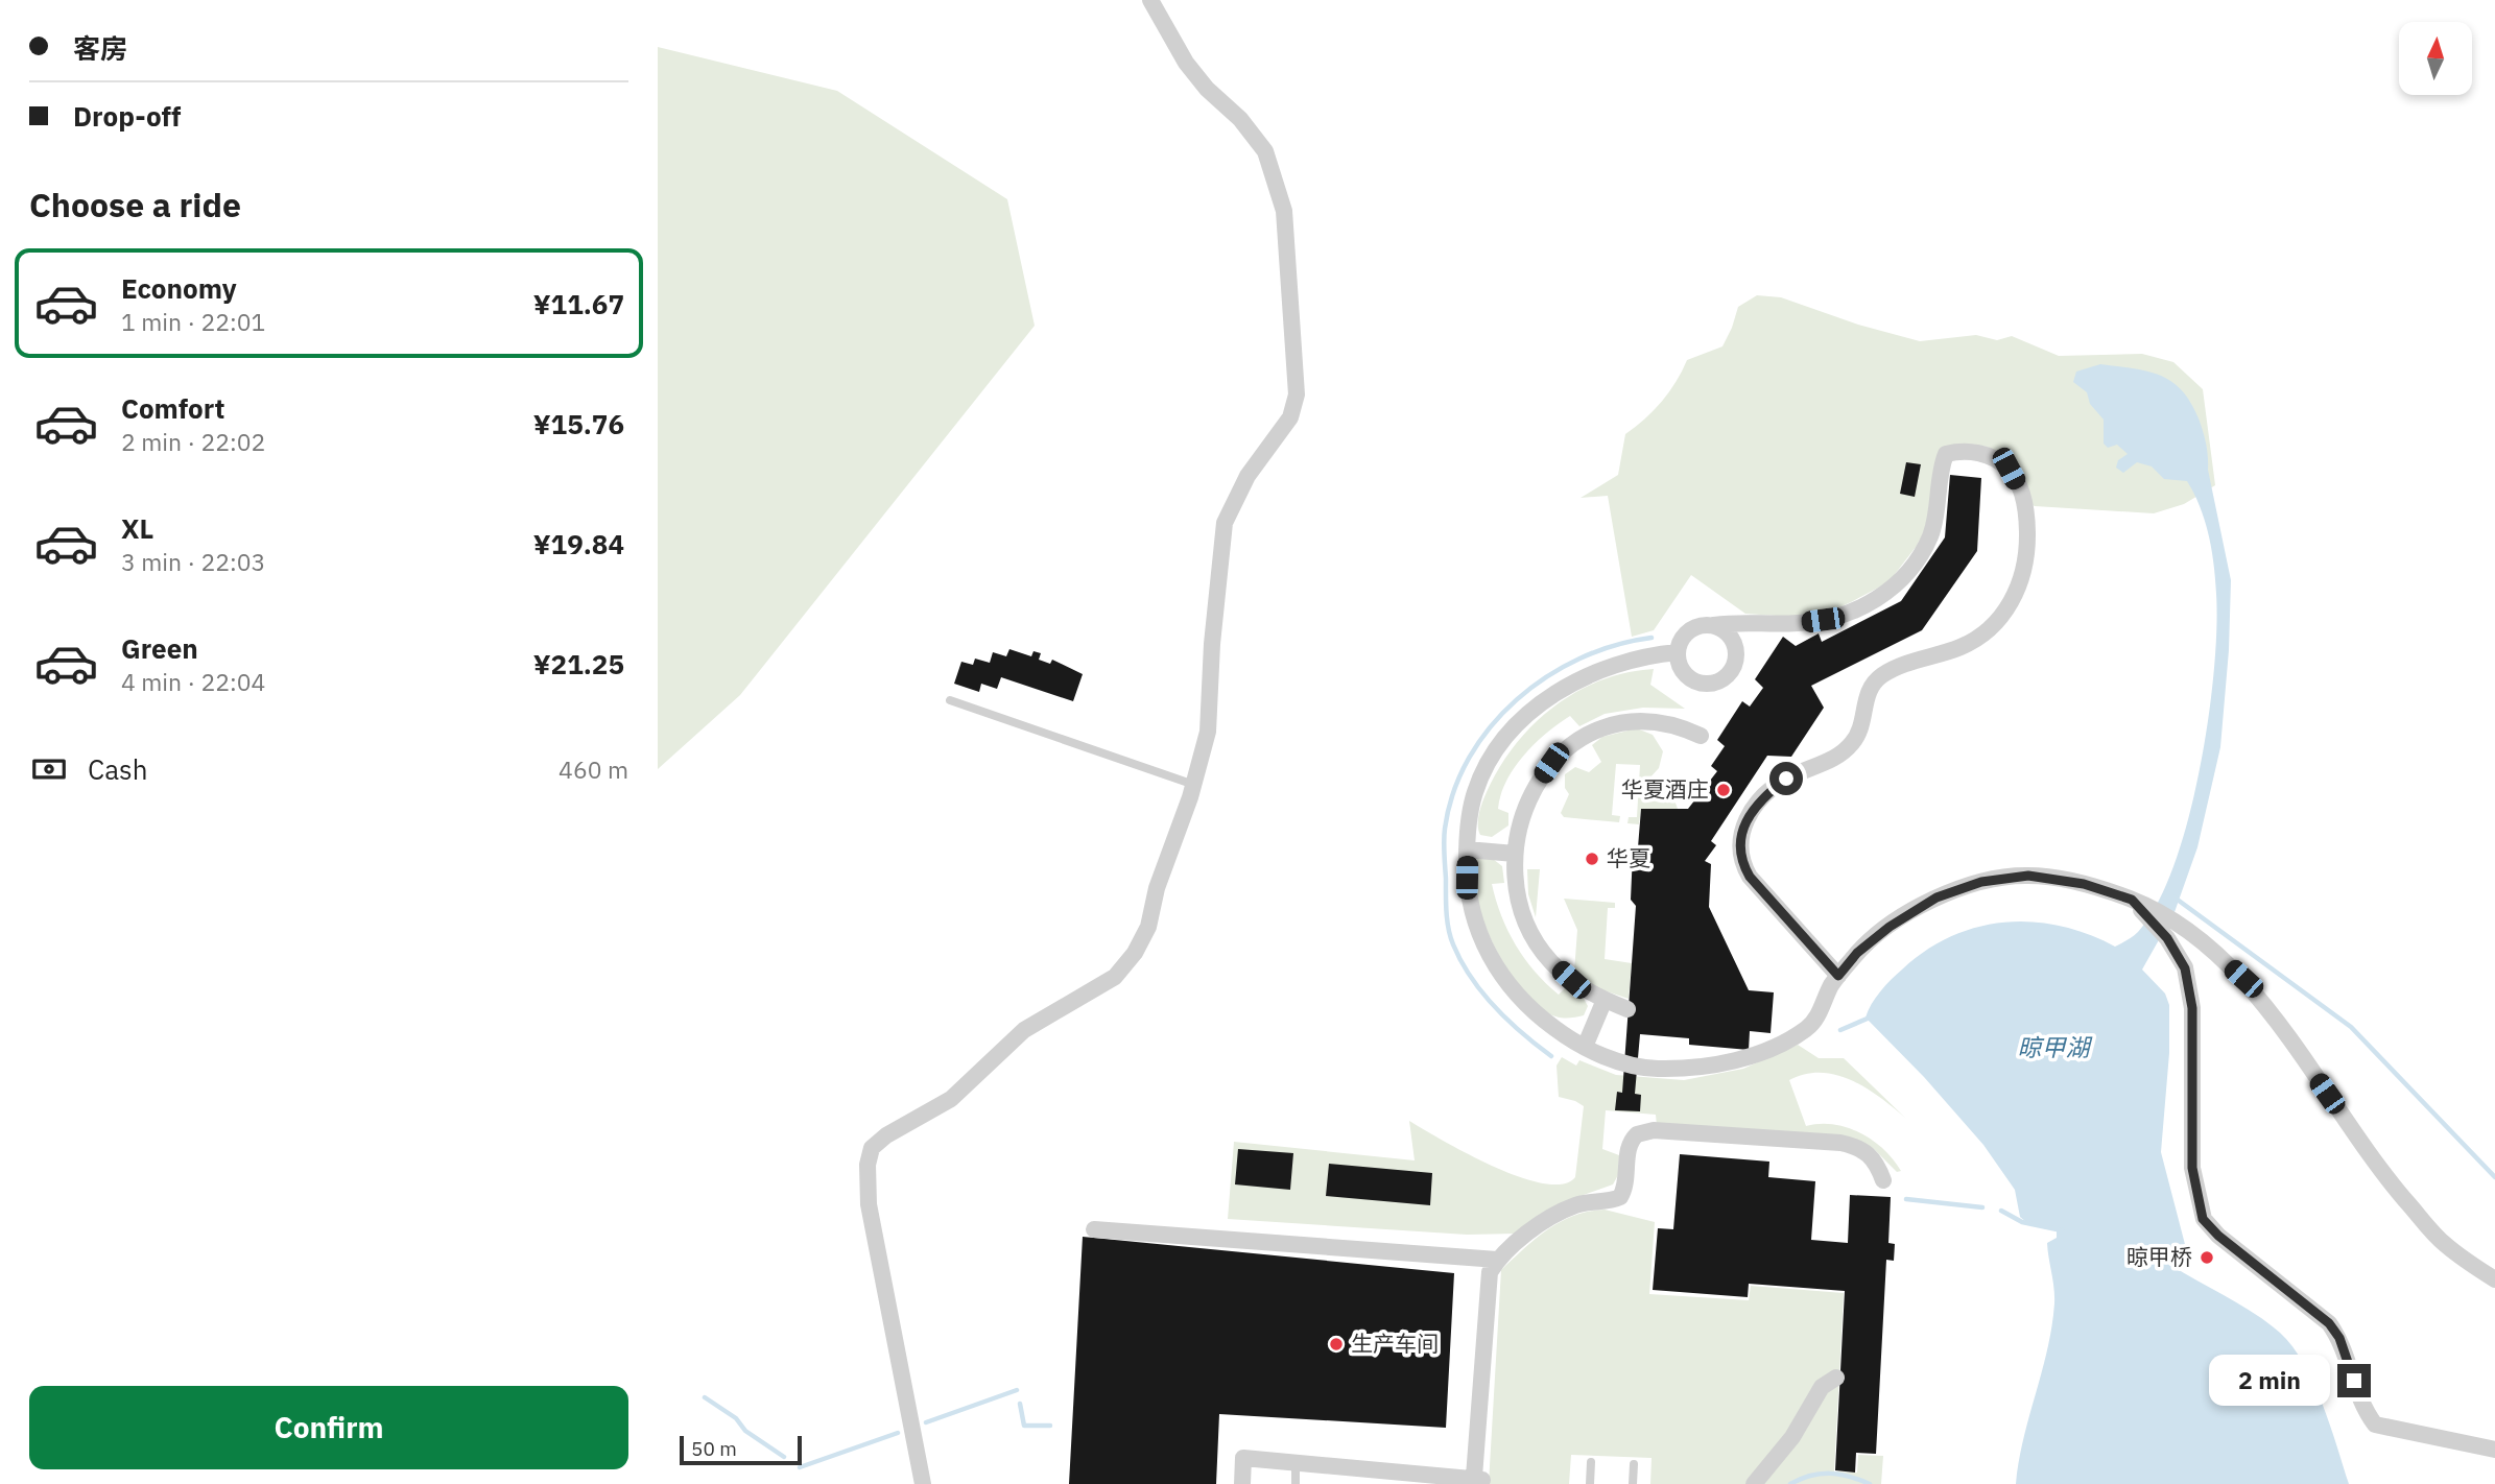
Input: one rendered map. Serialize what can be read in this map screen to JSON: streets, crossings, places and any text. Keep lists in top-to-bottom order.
{
  "water": ["晾甲湖"],
  "places": [
    "华夏酒庄",
    "华夏",
    "晾甲桥",
    "生产车间"
  ],
  "scale_bar": "50 m",
  "north": "top",
  "page": {
    "banner": ["客房", "Drop-off"],
    "heading": "Choose a ride",
    "list": [
      {
        "name": "Economy",
        "note": "1 min · 22:01",
        "value": "¥11.67"
      },
      {
        "name": "Comfort",
        "note": "2 min · 22:02",
        "value": "¥15.76"
      },
      {
        "name": "XL",
        "note": "3 min · 22:03",
        "value": "¥19.84"
      },
      {
        "name": "Green",
        "note": "4 min · 22:04",
        "value": "¥21.25"
      }
    ],
    "pay": ["Cash", "460 m"],
    "bubble": "2 min",
    "buttons": "Confirm",
    "scale": "50 m"
  }
}
